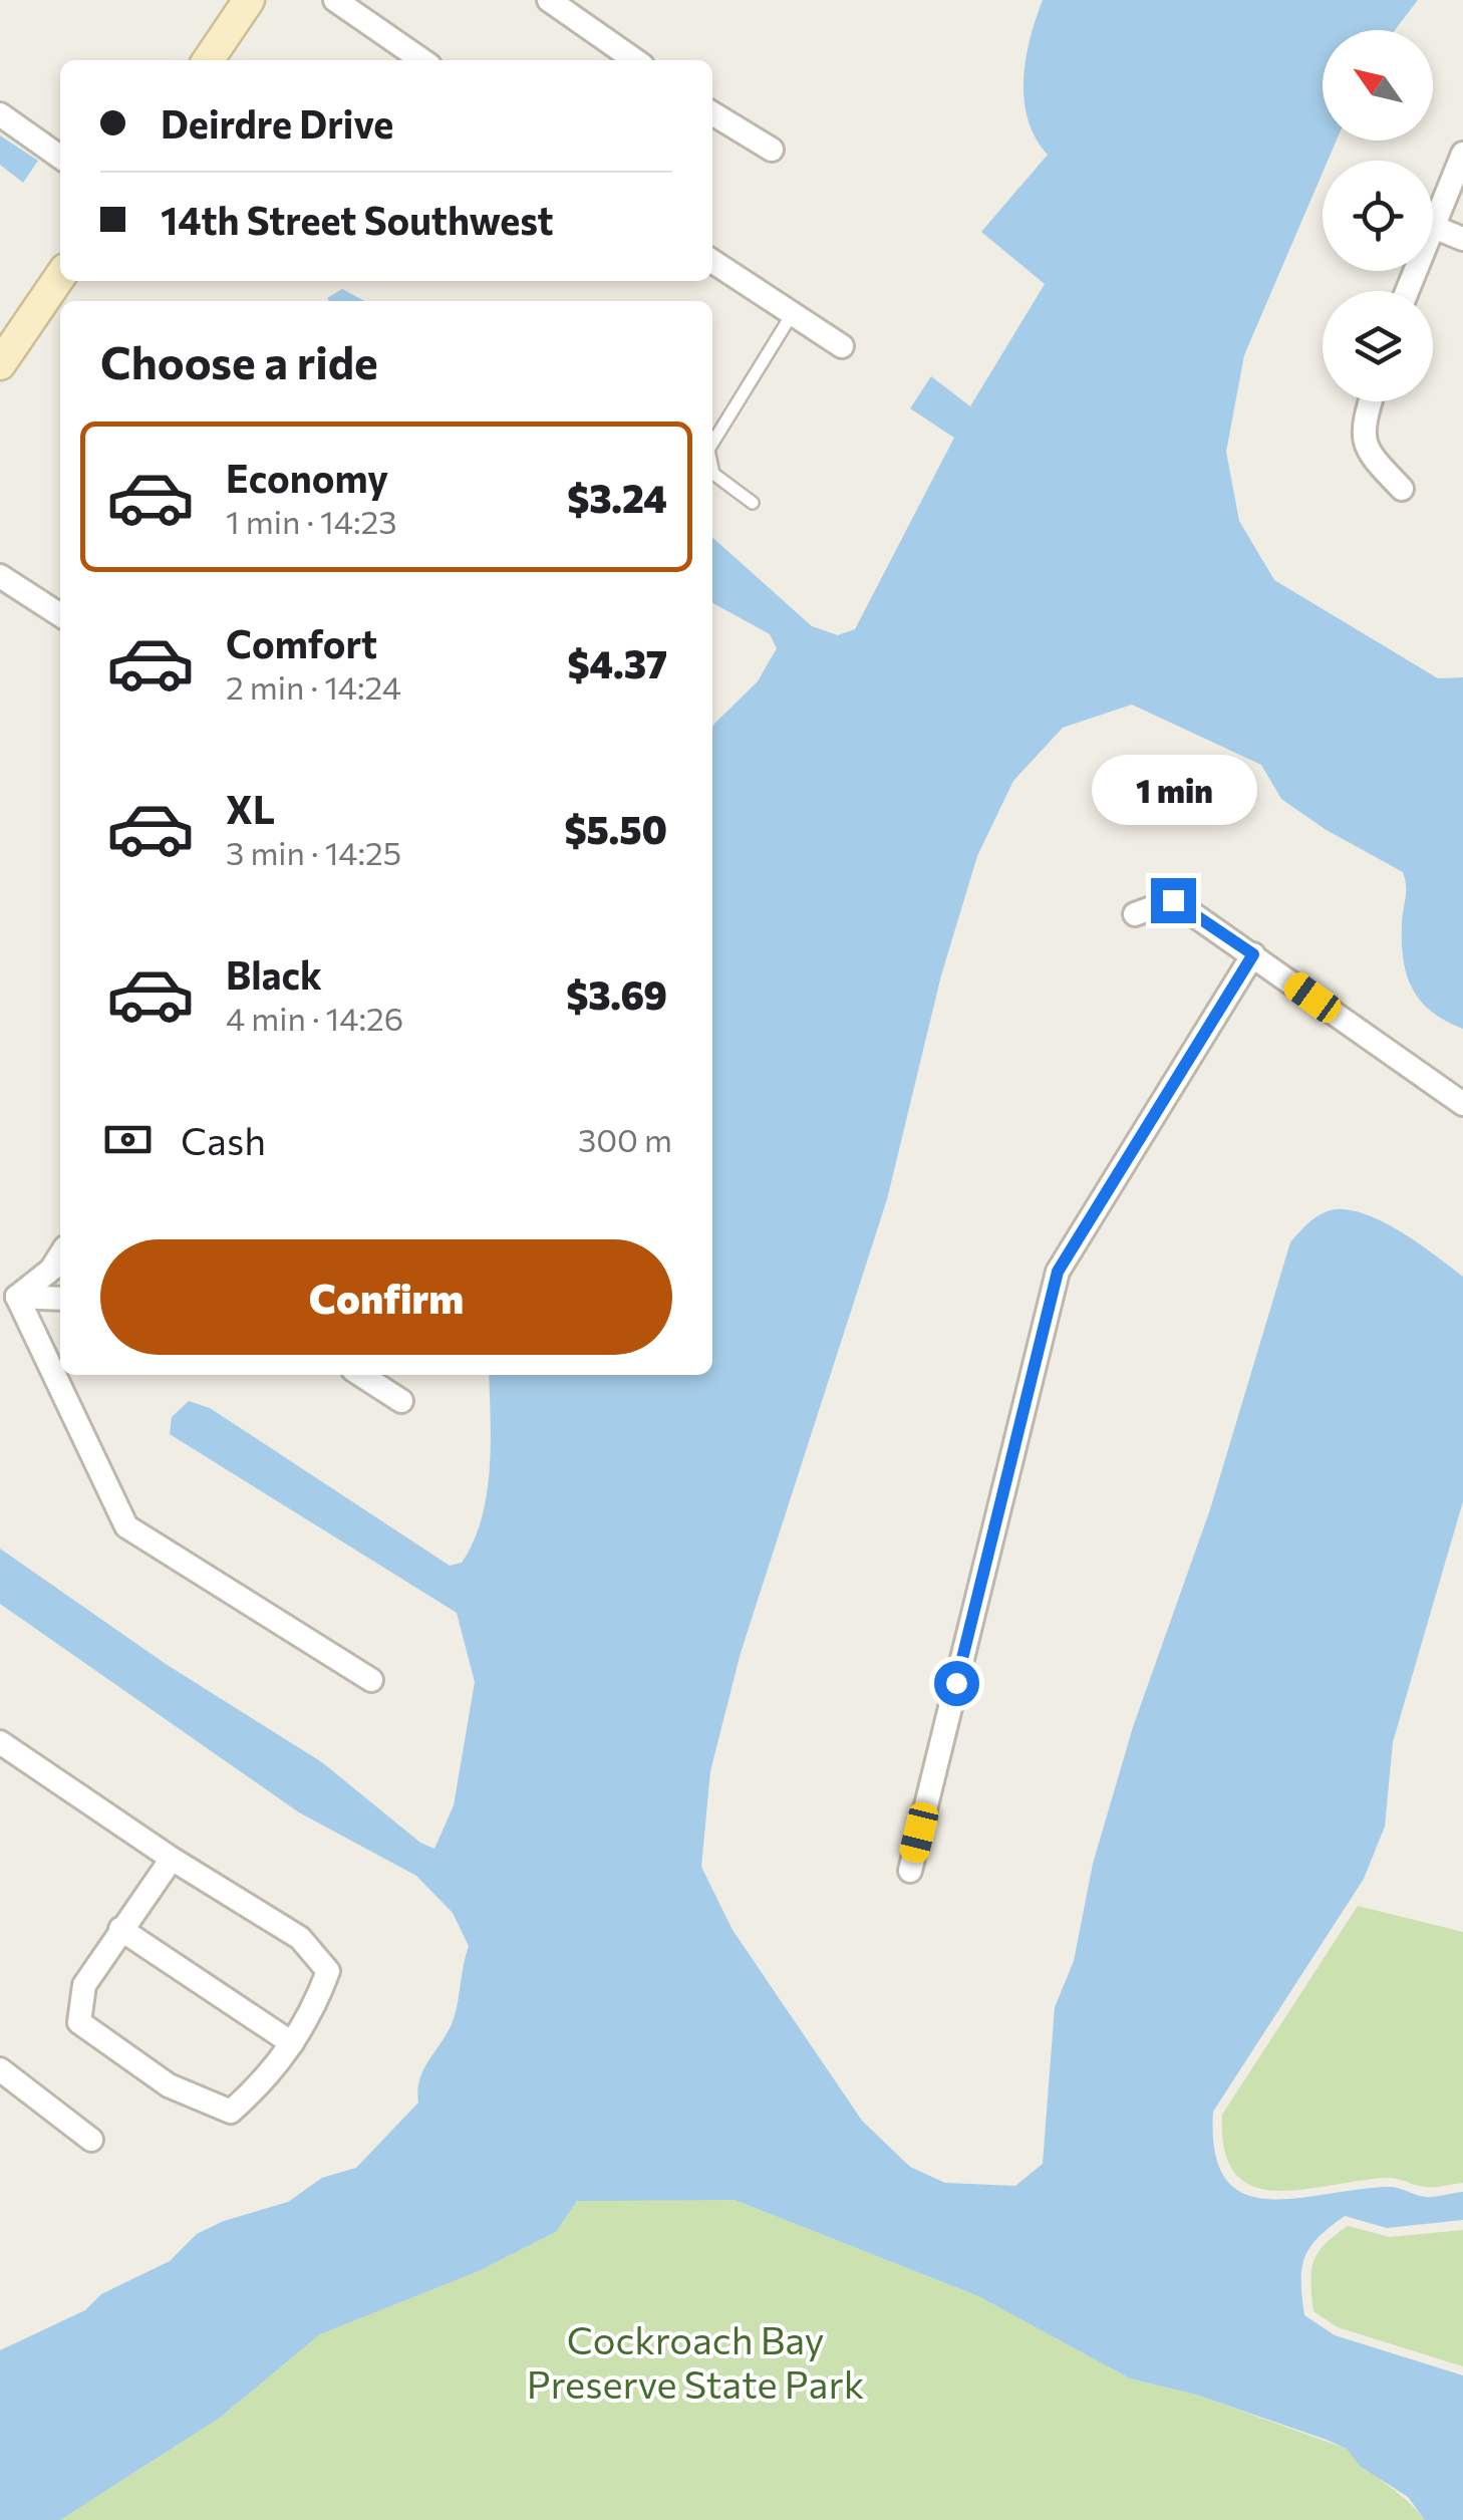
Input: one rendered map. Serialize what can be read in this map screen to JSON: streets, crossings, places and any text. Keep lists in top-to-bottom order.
{
  "parks": ["Cockroach Bay Preserve State Park"],
  "north": "top left",
  "page": {
    "banner": ["Deirdre Drive", "14th Street Southwest"],
    "heading": "Choose a ride",
    "list": [
      {
        "name": "Economy",
        "note": "1 min · 14:23",
        "value": "$3.24"
      },
      {
        "name": "Comfort",
        "note": "2 min · 14:24",
        "value": "$4.37"
      },
      {
        "name": "XL",
        "note": "3 min · 14:25",
        "value": "$5.50"
      },
      {
        "name": "Black",
        "note": "4 min · 14:26",
        "value": "$3.69"
      }
    ],
    "bubble": "1 min",
    "pay": ["Cash", "300 m"],
    "buttons": "Confirm"
  }
}
